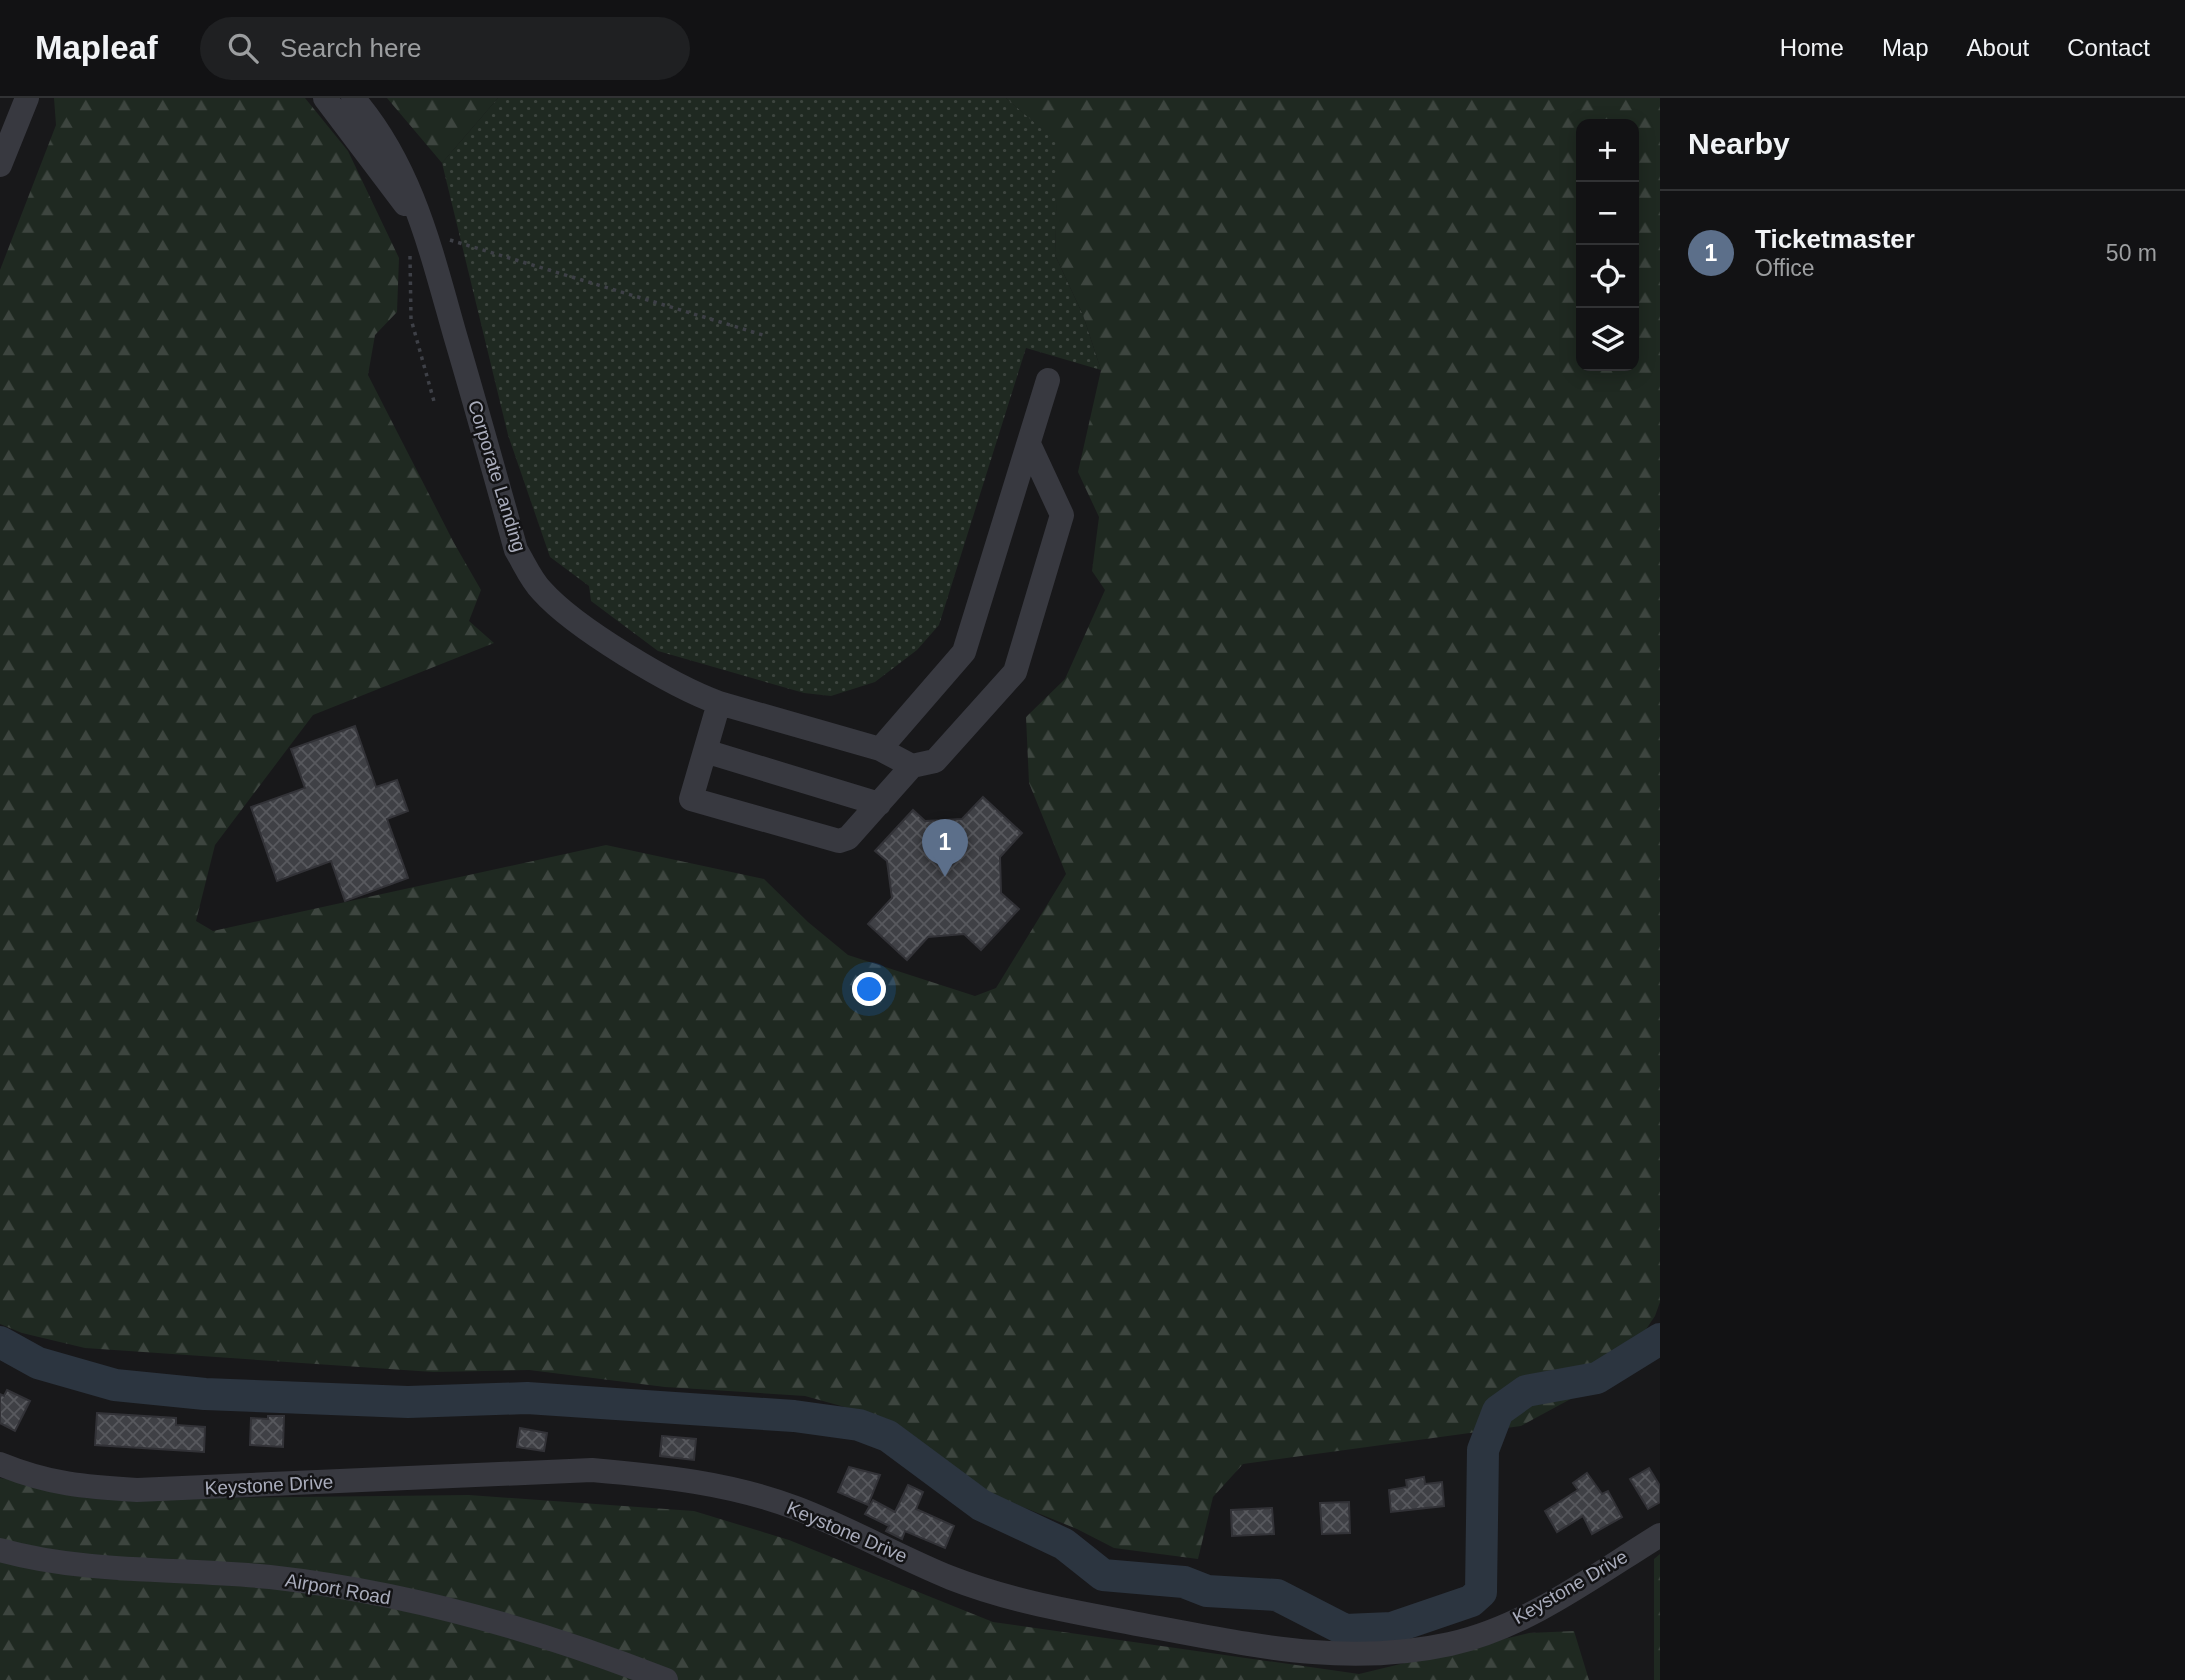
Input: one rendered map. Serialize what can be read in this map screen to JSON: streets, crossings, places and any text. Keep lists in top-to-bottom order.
{
  "streets": {
    "street": ["Corporate Landing", "Keystone Drive", "Airport Road"]
  },
  "page": {
    "header": "Mapleaf",
    "search": "Search here",
    "nav": [
      "Home",
      "Map",
      "About",
      "Contact"
    ],
    "heading": "Nearby",
    "map_buttons": ["+", "−"],
    "list": [
      {
        "mark": "1",
        "name": "Ticketmaster",
        "note": "Office",
        "value": "50 m"
      }
    ],
    "pins": "1"
  }
}
